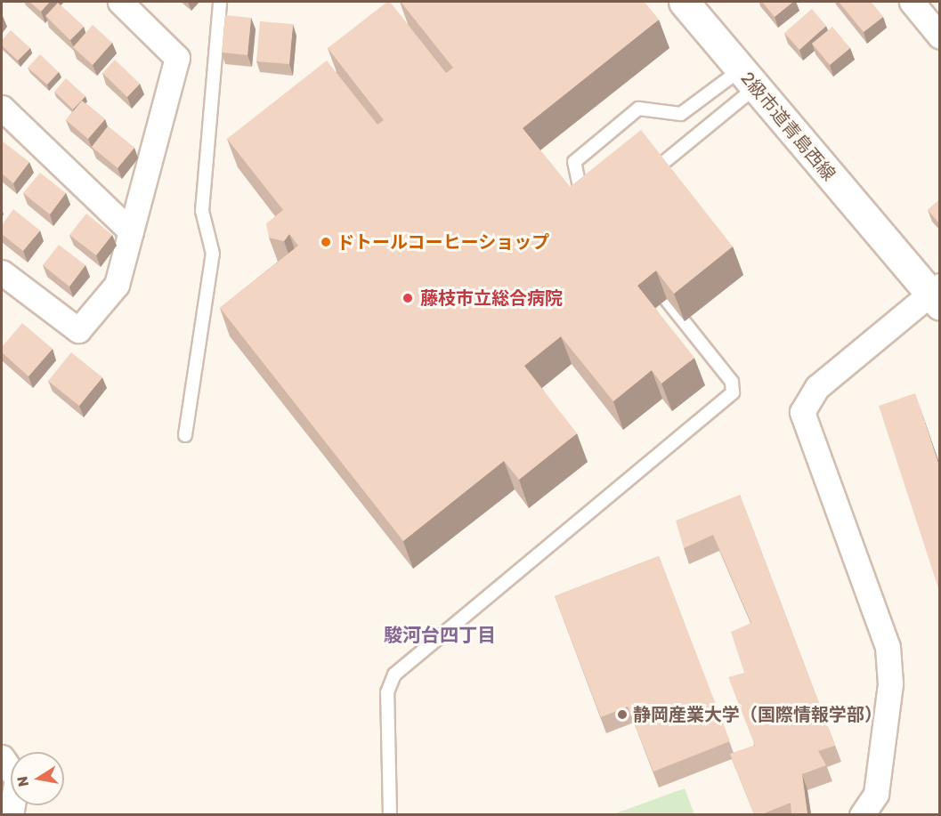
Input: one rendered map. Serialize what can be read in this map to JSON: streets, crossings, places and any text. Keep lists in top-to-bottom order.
{
  "streets": {
    "street": ["2級市道青島西線"]
  },
  "districts": ["駿河台四丁目"],
  "places": ["ドトールコーヒーショップ", "藤枝市立総合病院", "静岡産業大学（国際情報学部）"],
  "north": "left"
}
